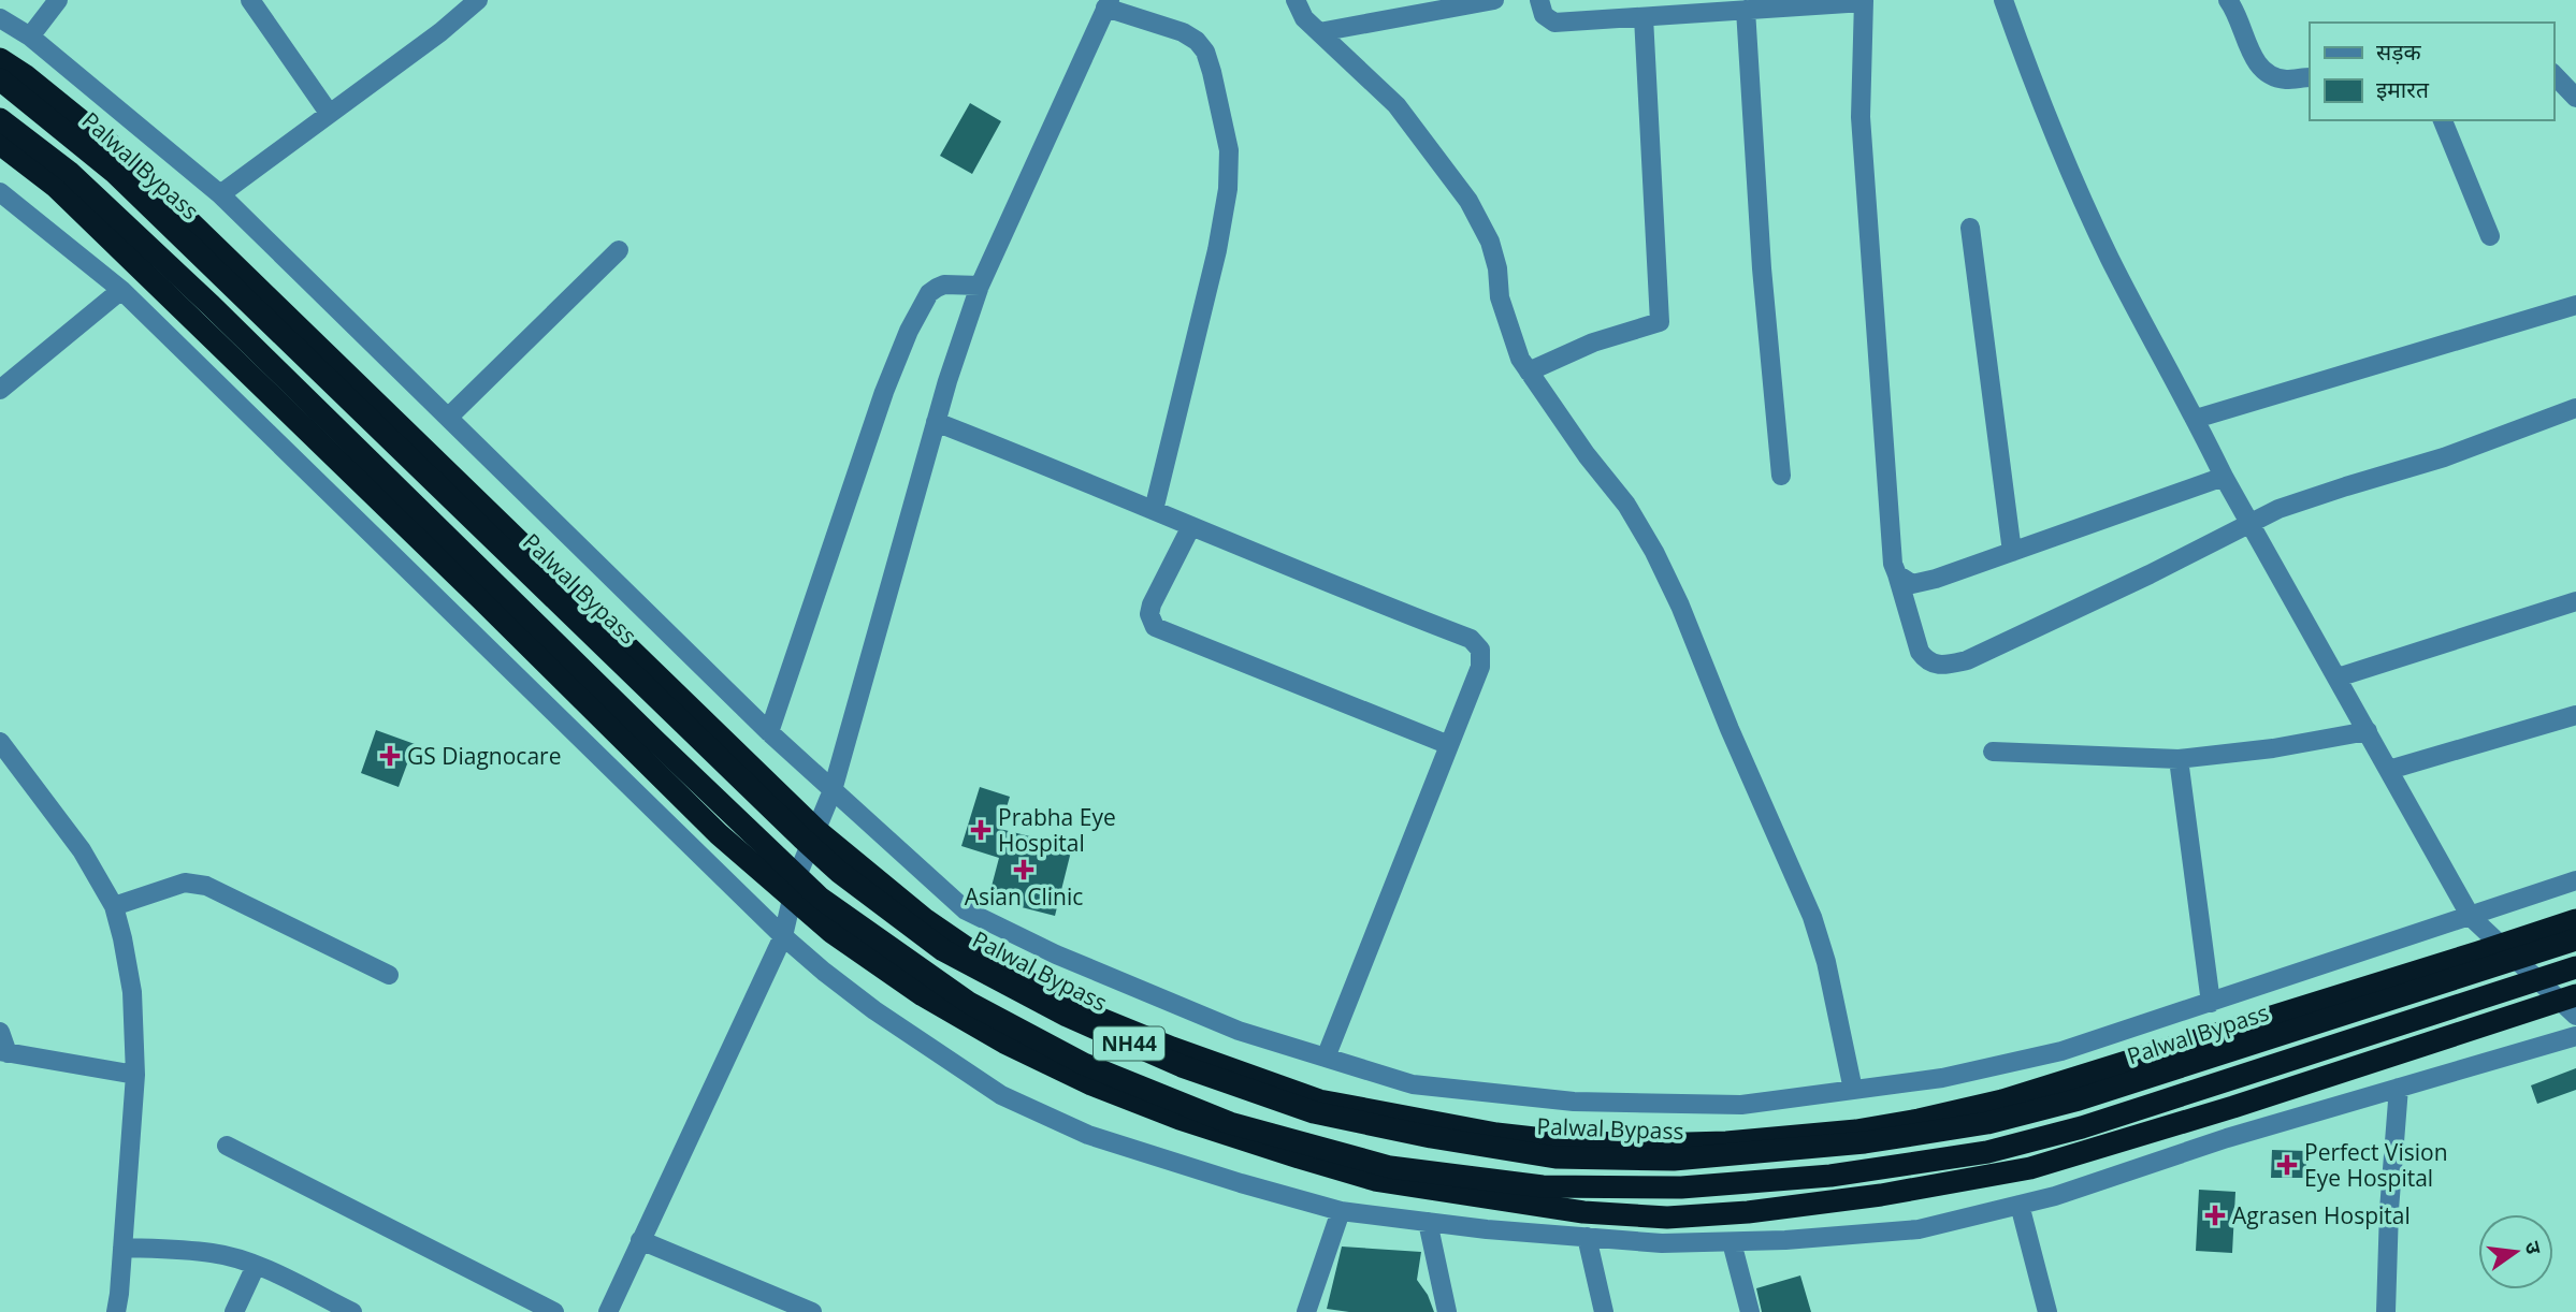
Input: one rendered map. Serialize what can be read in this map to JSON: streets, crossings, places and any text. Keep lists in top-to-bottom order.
{
  "streets": {
    "highway": ["Palwal Bypass", "NH44"]
  },
  "places": {
    "health": [
      "GS Diagnocare",
      "Prabha Eye Hospital",
      "Asian Clinic",
      "Perfect Vision Eye Hospital",
      "Agrasen Hospital"
    ]
  },
  "legend": ["सड़क", "इमारत"],
  "north": "right"
}
